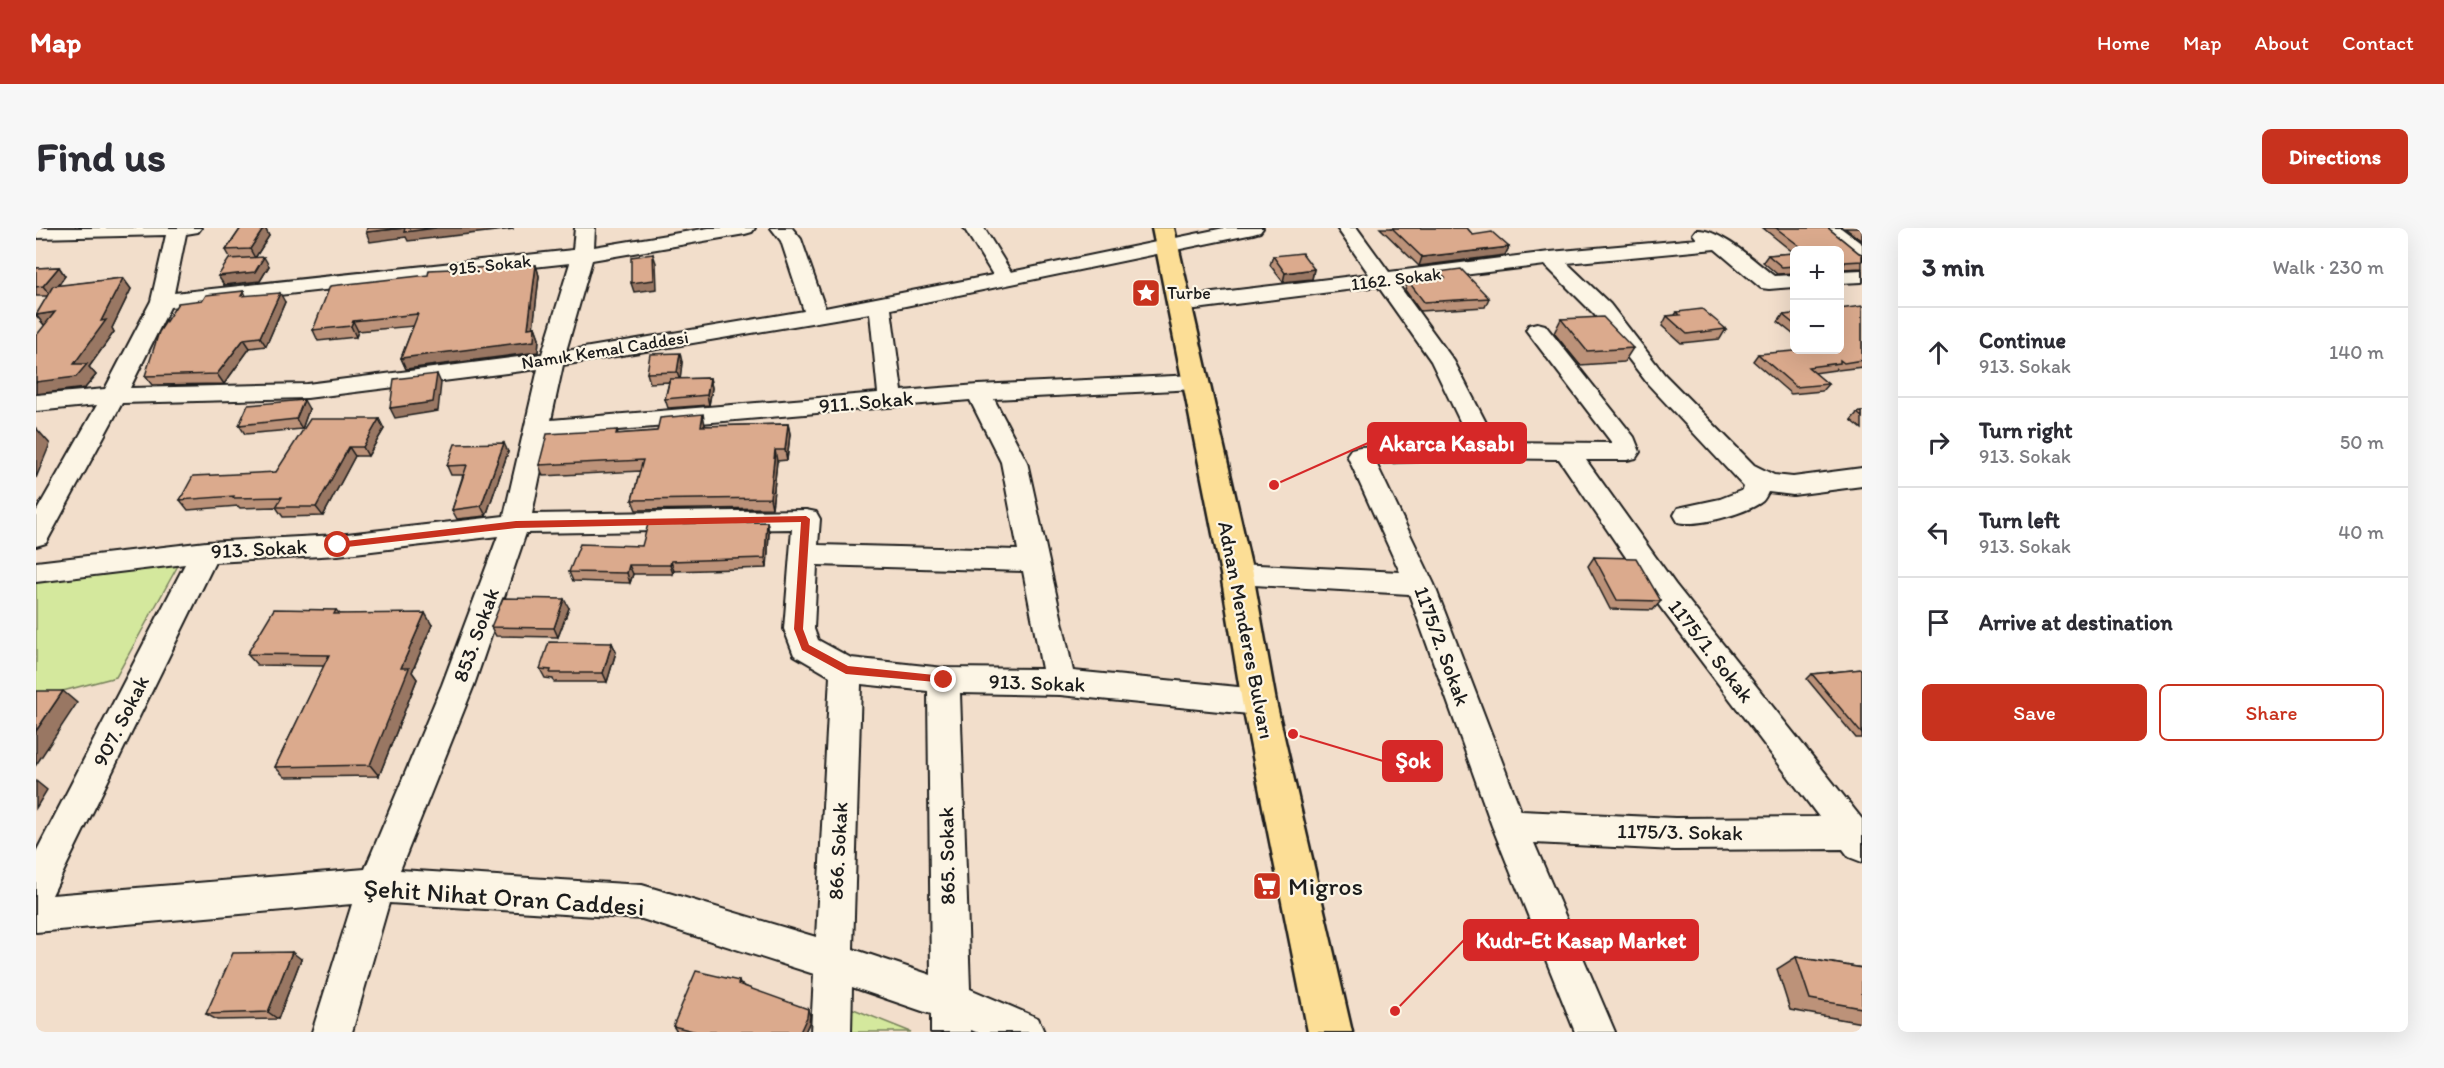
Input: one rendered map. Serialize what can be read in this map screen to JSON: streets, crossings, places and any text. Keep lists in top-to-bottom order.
{
  "streets": {
    "main road": ["Adnan Menderes Bulvarı"],
    "street": [
      "915. Sokak",
      "1162. Sokak",
      "Namık Kemal Caddesi",
      "911. Sokak",
      "913. Sokak",
      "853. Sokak",
      "1175/2. Sokak",
      "1175/1. Sokak",
      "907. Sokak",
      "1175/3. Sokak",
      "866. Sokak",
      "865. Sokak",
      "Şehit Nihat Oran Caddesi"
    ]
  },
  "crossings": [
    ["915. Sokak", "853. Sokak"],
    ["1162. Sokak", "Adnan Menderes Bulvarı"],
    ["Namık Kemal Caddesi", "Adnan Menderes Bulvarı"],
    ["Namık Kemal Caddesi", "853. Sokak"],
    ["911. Sokak", "Adnan Menderes Bulvarı"],
    ["911. Sokak", "853. Sokak"],
    ["913. Sokak", "Adnan Menderes Bulvarı"],
    ["913. Sokak", "853. Sokak"],
    ["913. Sokak", "907. Sokak"],
    ["913. Sokak", "866. Sokak"],
    ["913. Sokak", "865. Sokak"],
    ["853. Sokak", "Şehit Nihat Oran Caddesi"],
    ["1175/2. Sokak", "1175/1. Sokak"],
    ["1175/2. Sokak", "1175/3. Sokak"],
    ["1175/1. Sokak", "1175/3. Sokak"],
    ["866. Sokak", "Şehit Nihat Oran Caddesi"],
    ["865. Sokak", "Şehit Nihat Oran Caddesi"]
  ],
  "places": {
    "place": ["Turbe"],
    "other": ["Akarca Kasabı", "Şok", "Kudr-Et Kasap Market"],
    "supermarket": ["Migros"]
  },
  "page": {
    "header": "Map",
    "nav": [
      "Home",
      "Map",
      "About",
      "Contact"
    ],
    "buttons": [
      "Directions",
      ["Save", "Share"]
    ],
    "title": "Find us",
    "heading": ["3 min", "Walk · 230 m"],
    "map_buttons": ["+", "−"],
    "list": [
      ["Continue", "913. Sokak", "140 m"],
      ["Turn right", "913. Sokak", "50 m"],
      ["Turn left", "913. Sokak", "40 m"],
      "Arrive at destination"
    ]
  }
}
